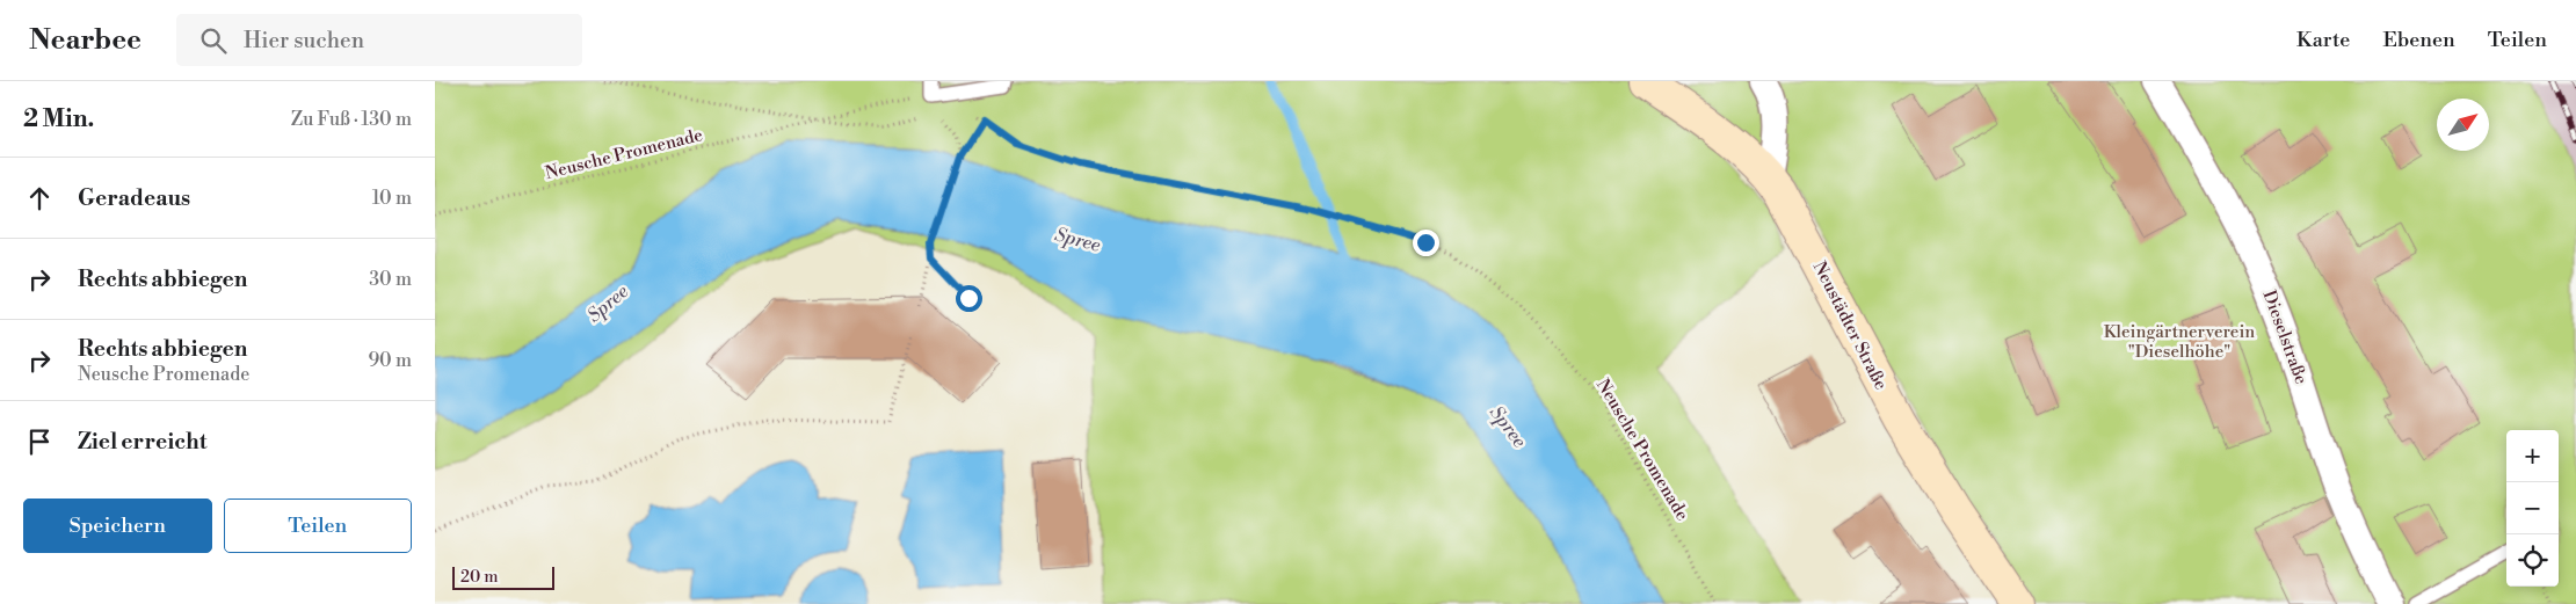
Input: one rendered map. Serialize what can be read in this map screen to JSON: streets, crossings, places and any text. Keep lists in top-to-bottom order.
{
  "streets": {
    "street": ["Neustädter Straße", "Dieselstraße"],
    "path": ["Neusche Promenade"]
  },
  "water": ["Spree"],
  "parks": ["Kleingärtnerverein \"Dieselhöhe\""],
  "scale_bar": "20 m",
  "north": "top right",
  "page": {
    "header": "Nearbee",
    "search": "Hier suchen",
    "nav": ["Karte", "Ebenen", "Teilen"],
    "heading": ["2 Min.", "Zu Fuß · 130 m"],
    "list": [
      ["Geradeaus", "10 m"],
      ["Rechts abbiegen", "30 m"],
      ["Rechts abbiegen", "Neusche Promenade", "90 m"],
      "Ziel erreicht"
    ],
    "map_buttons": ["+", "−"],
    "buttons": ["Speichern", "Teilen"],
    "scale": "20 m"
  }
}
